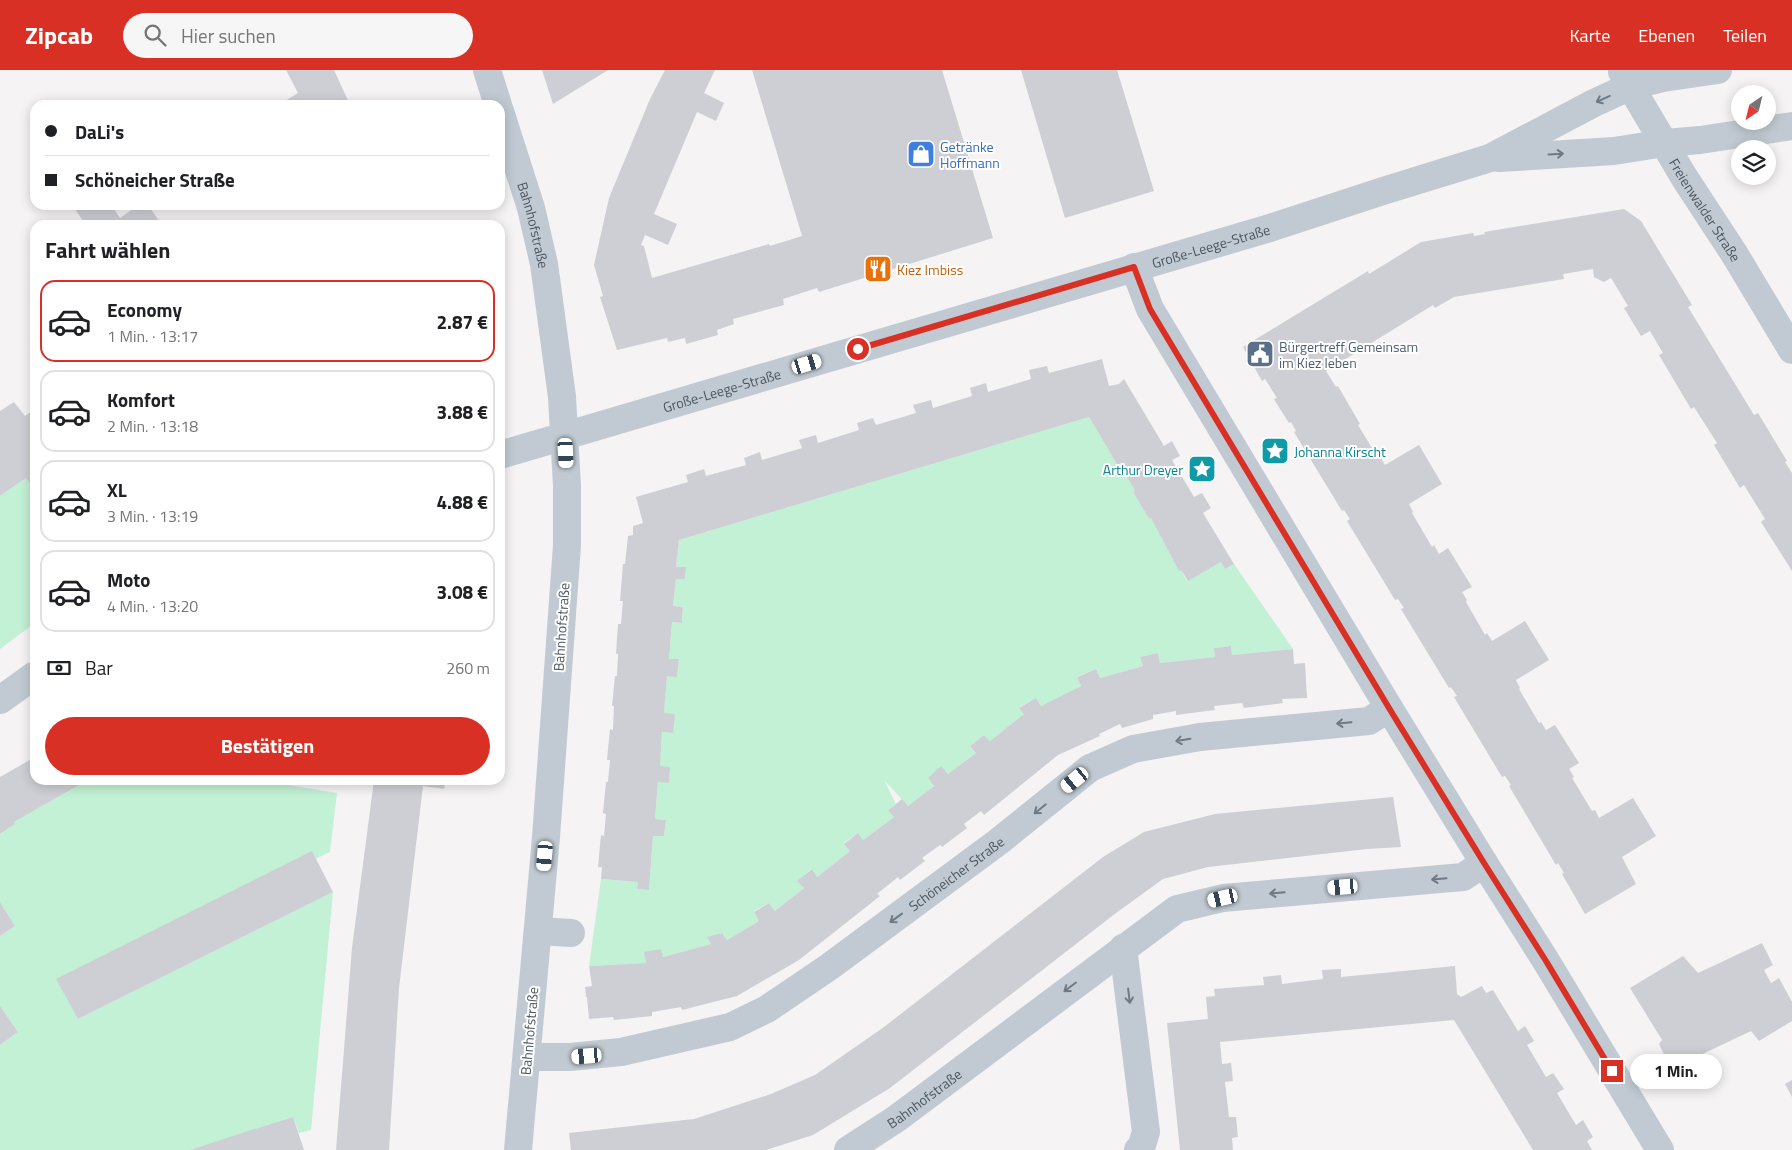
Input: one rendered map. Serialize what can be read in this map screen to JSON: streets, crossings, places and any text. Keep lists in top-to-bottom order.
{
  "streets": {
    "street": [
      "Freienwalder Straße",
      "Bahnhofstraße",
      "Große-Leege-Straße",
      "Schöneicher Straße"
    ]
  },
  "crossings": [
    ["Freienwalder Straße", "Große-Leege-Straße"],
    ["Bahnhofstraße", "Große-Leege-Straße"],
    ["Bahnhofstraße", "Schöneicher Straße"]
  ],
  "places": {
    "shop": ["Getränke Hoffmann"],
    "restaurant": ["Kiez Imbiss"],
    "public building": ["Bürgertreff Gemeinsam im Kiez leben"],
    "place": ["Johanna Kirscht", "Arthur Dreyer"]
  },
  "north": "bottom left",
  "page": {
    "header": "Zipcab",
    "search": "Hier suchen",
    "nav": ["Karte", "Ebenen", "Teilen"],
    "banner": ["DaLi's", "Schöneicher Straße"],
    "heading": "Fahrt wählen",
    "list": [
      {
        "name": "Economy",
        "note": "1 Min. · 13:17",
        "value": "2.87 €"
      },
      {
        "name": "Komfort",
        "note": "2 Min. · 13:18",
        "value": "3.88 €"
      },
      {
        "name": "XL",
        "note": "3 Min. · 13:19",
        "value": "4.88 €"
      },
      {
        "name": "Moto",
        "note": "4 Min. · 13:20",
        "value": "3.08 €"
      }
    ],
    "pay": ["Bar", "260 m"],
    "buttons": "Bestätigen",
    "bubble": "1 Min."
  }
}
